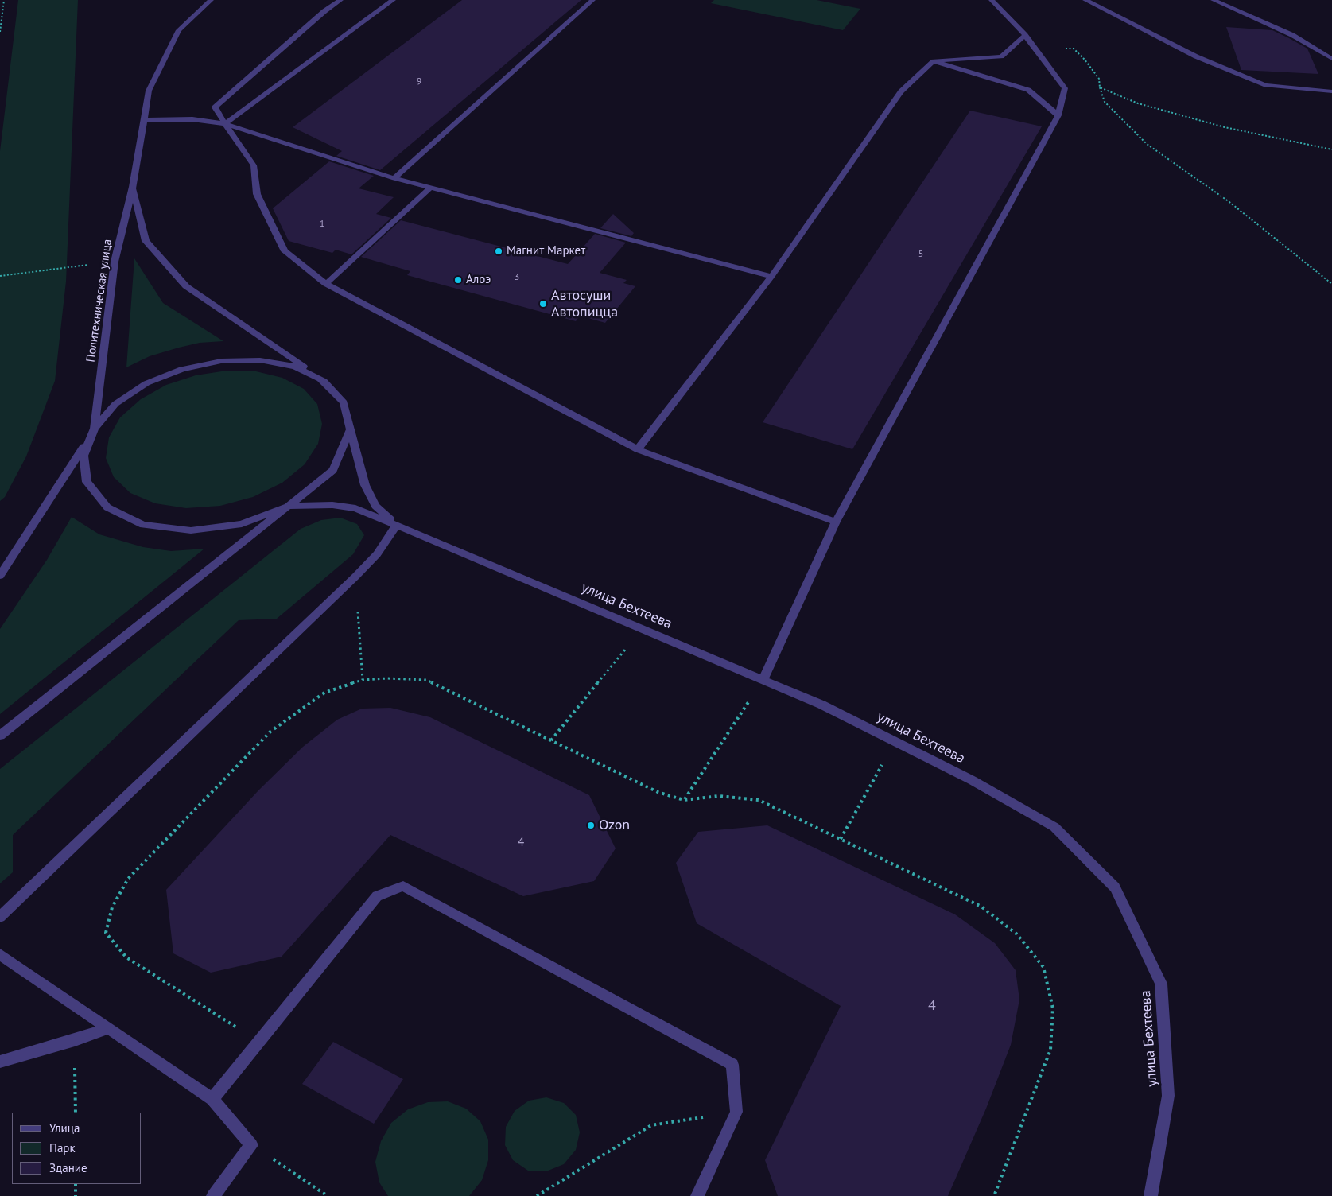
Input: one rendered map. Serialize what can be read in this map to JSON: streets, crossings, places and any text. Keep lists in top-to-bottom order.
{
  "streets": {
    "street": ["Политехническая улица", "улица Бехтеева"]
  },
  "places": [
    "Магнит Маркет",
    "Алоэ",
    "Автосуши Автопицца",
    "Ozon"
  ],
  "house_numbers": [
    "9",
    "1",
    "5",
    "3",
    "4",
    "4"
  ],
  "legend": ["Улица", "Парк", "Здание"]
}
